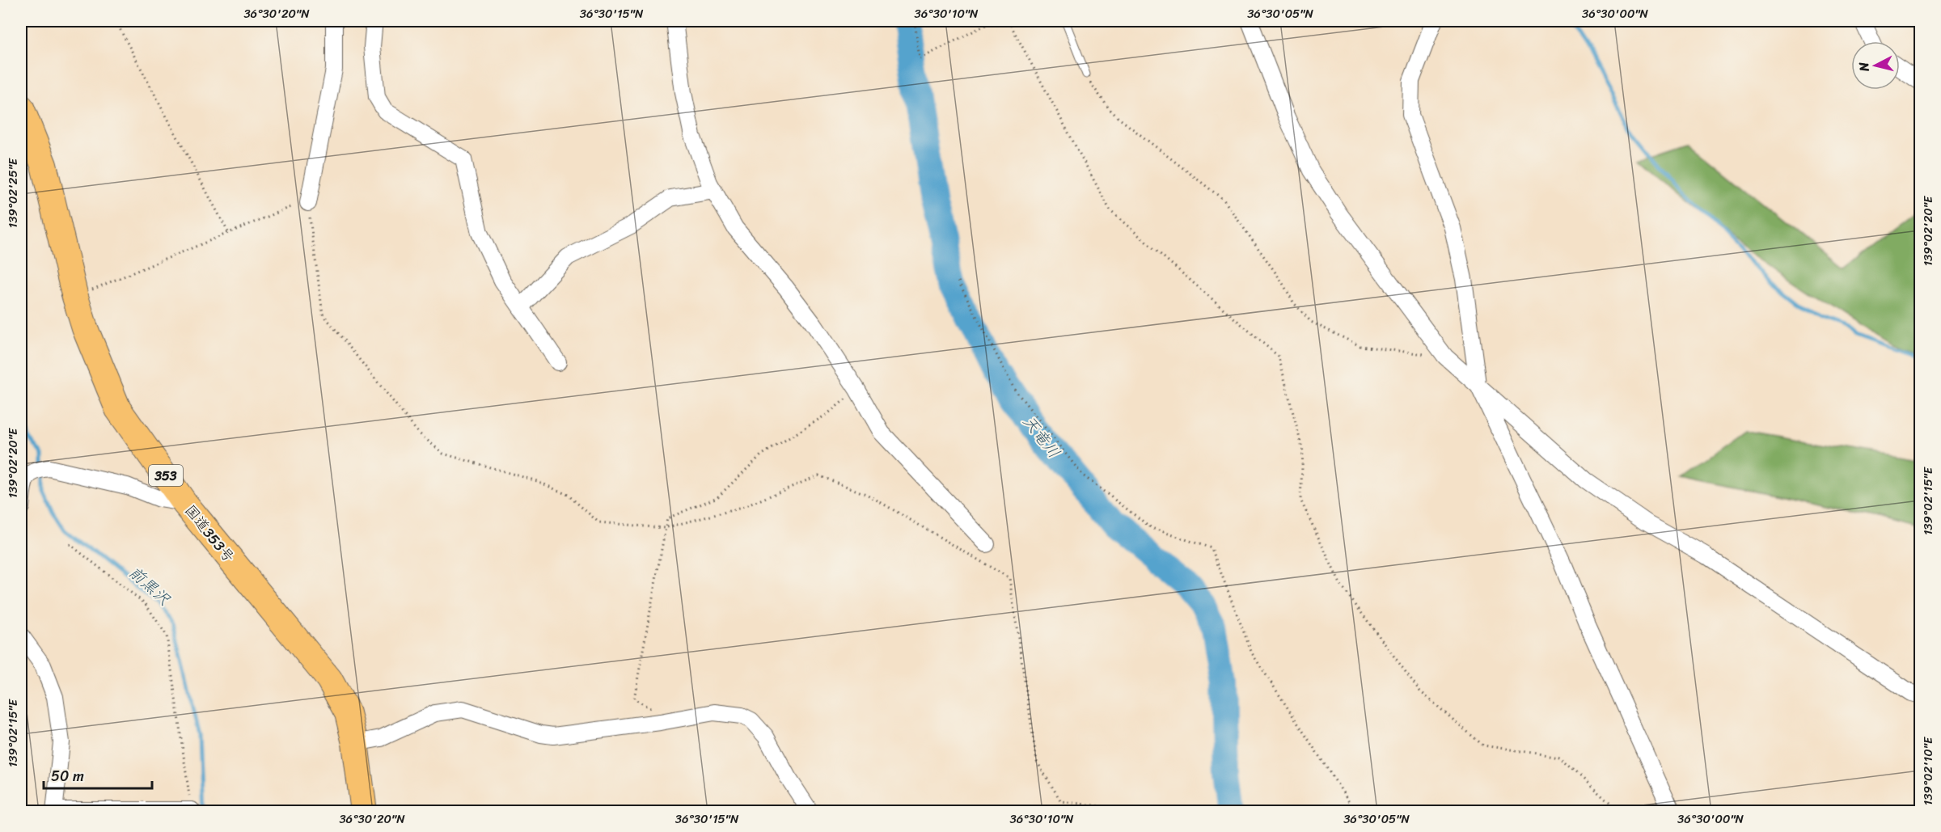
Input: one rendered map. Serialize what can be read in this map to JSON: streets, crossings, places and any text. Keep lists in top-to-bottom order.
{
  "streets": {
    "highway": ["353", "国道353号"]
  },
  "water": ["天竜川", "前黒沢"],
  "scale_bar": "50 m",
  "north": "left",
  "coordinates": [
    "36°30'20\"N",
    "36°30'15\"N",
    "36°30'10\"N",
    "36°30'05\"N",
    "36°30'00\"N",
    "139°02'25\"E",
    "139°02'20\"E",
    "139°02'15\"E",
    "139°02'10\"E"
  ]
}
